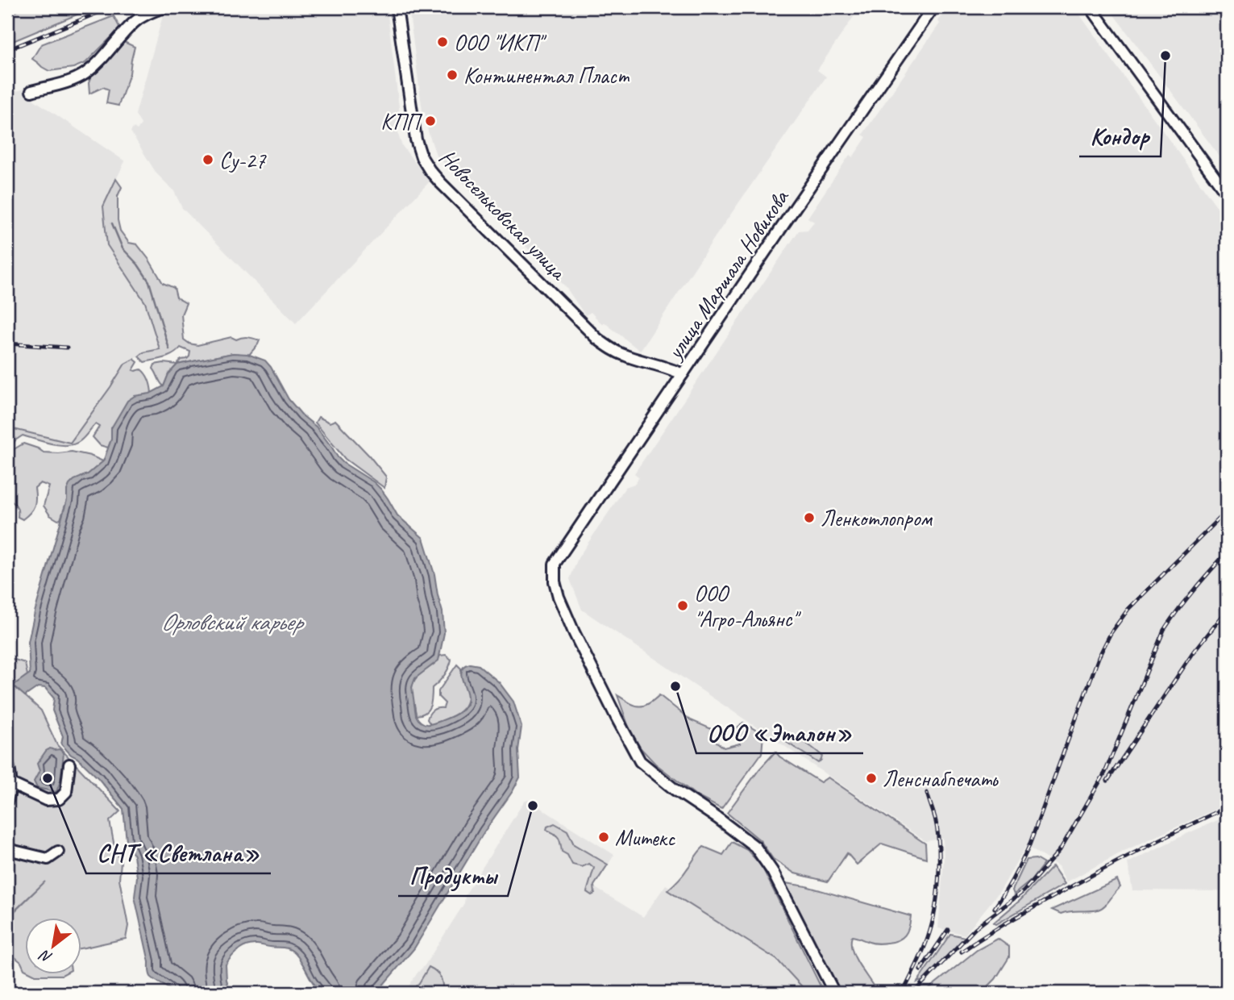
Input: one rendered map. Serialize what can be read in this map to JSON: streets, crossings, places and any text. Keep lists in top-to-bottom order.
{
  "streets": {
    "street": ["Новосельковская улица", "улица Маршала Новикова"]
  },
  "crossings": [
    ["Новосельковская улица", "улица Маршала Новикова"]
  ],
  "water": ["Орловский карьер"],
  "places": [
    "ООО \"ИКП\"",
    "Кондор",
    "Континентал Пласт",
    "КПП",
    "Су-27",
    "Ленкотлопром",
    "ООО \"Агро-Альянс\"",
    "ООО «Эталон»",
    "СНТ «Светлана»",
    "Ленснабпечать",
    "Продукты",
    "Митекс"
  ],
  "north": "bottom left"
}
